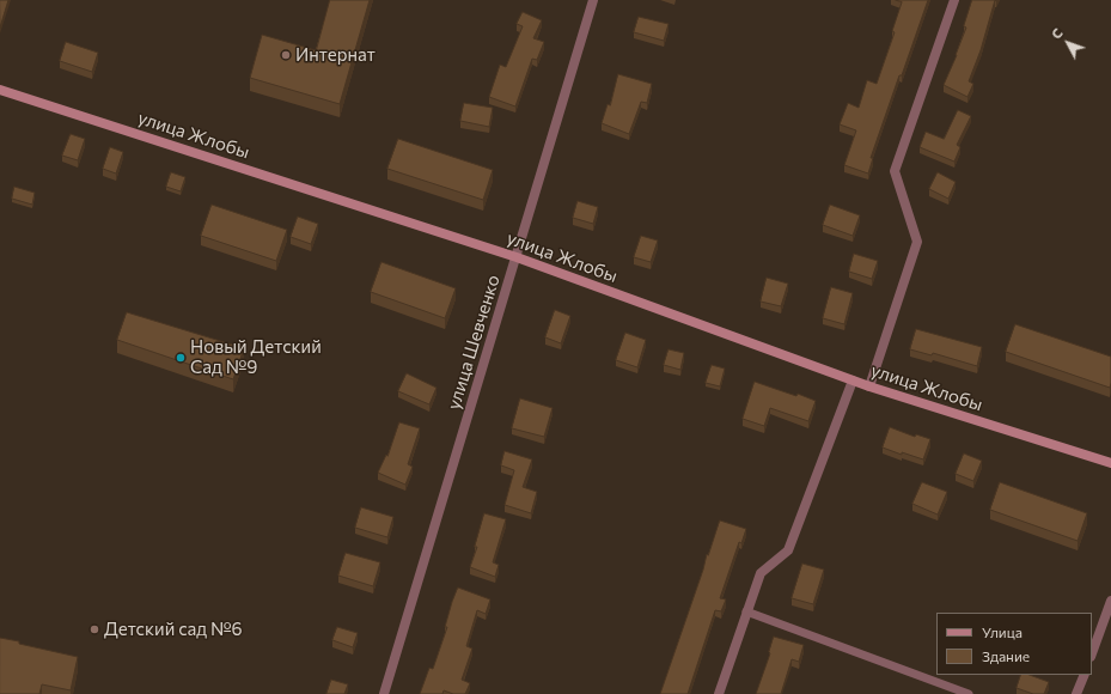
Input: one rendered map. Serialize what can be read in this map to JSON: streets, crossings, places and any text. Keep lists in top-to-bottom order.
{
  "streets": {
    "street": ["улица Жлобы", "улица Шевченко"]
  },
  "crossings": [
    ["улица Жлобы", "улица Шевченко"]
  ],
  "places": ["Интернат", "Новый Детский Сад №9", "Детский сад №6"],
  "legend": ["Улица", "Здание"],
  "north": "top left"
}
